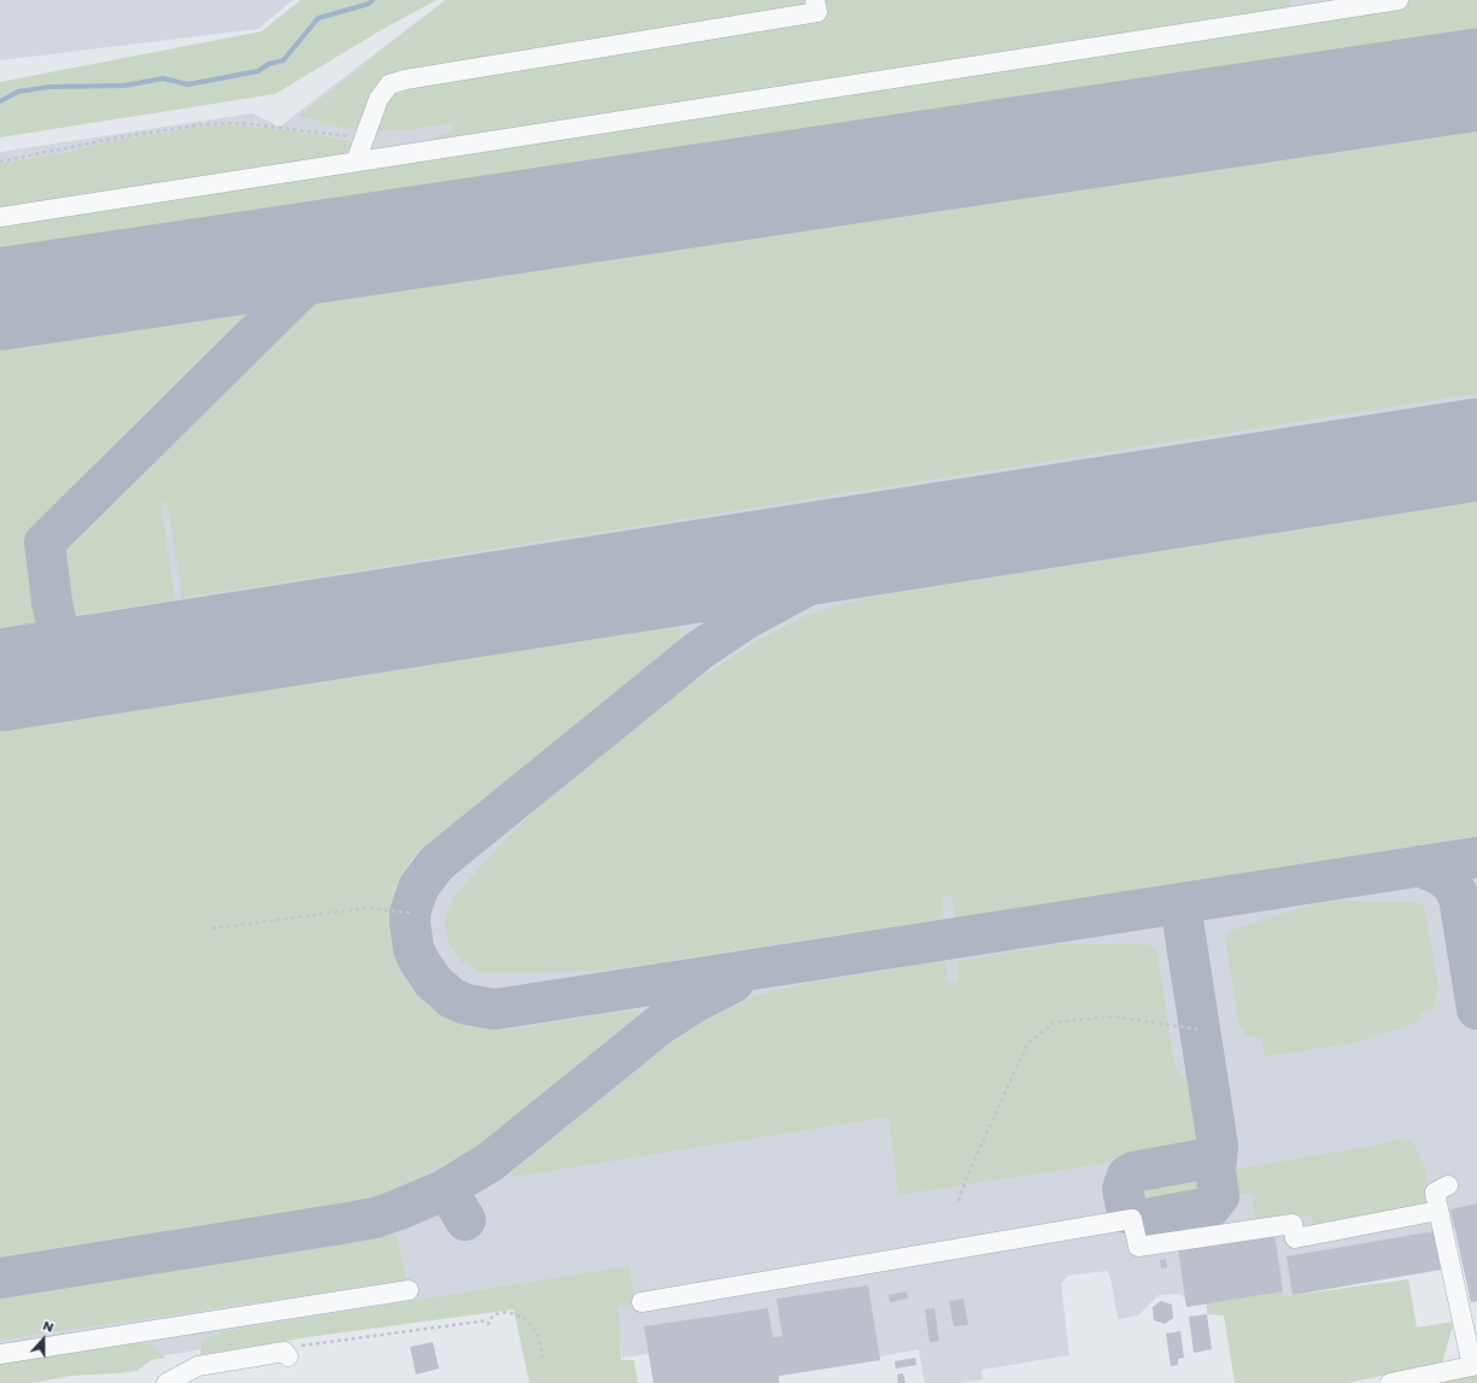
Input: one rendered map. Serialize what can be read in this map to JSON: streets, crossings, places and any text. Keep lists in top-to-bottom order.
{
  "north": "top"
}
